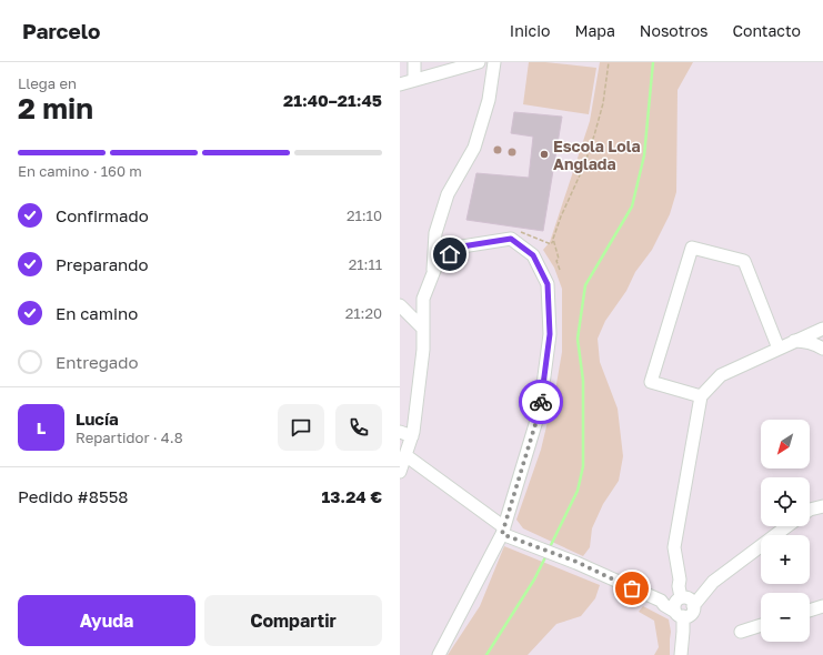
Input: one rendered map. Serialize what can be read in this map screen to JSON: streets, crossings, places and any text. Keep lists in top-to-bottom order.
{
  "places": ["Escola Lola Anglada"],
  "north": "bottom left",
  "page": {
    "header": "Parcelo",
    "nav": [
      "Inicio",
      "Mapa",
      "Nosotros",
      "Contacto"
    ],
    "heading": ["2 min", "Llega en", "21:40–21:45"],
    "panel": [
      "Lucía",
      "Repartidor · 4.8",
      "Pedido #8558",
      "13.24 €"
    ],
    "bar": "En camino · 160 m",
    "list": [
      ["Confirmado", "21:10"],
      ["Preparando", "21:11"],
      ["En camino", "21:20"],
      "Entregado"
    ],
    "round": "L",
    "map_buttons": ["+", "−"],
    "buttons": ["Ayuda", "Compartir"]
  }
}
